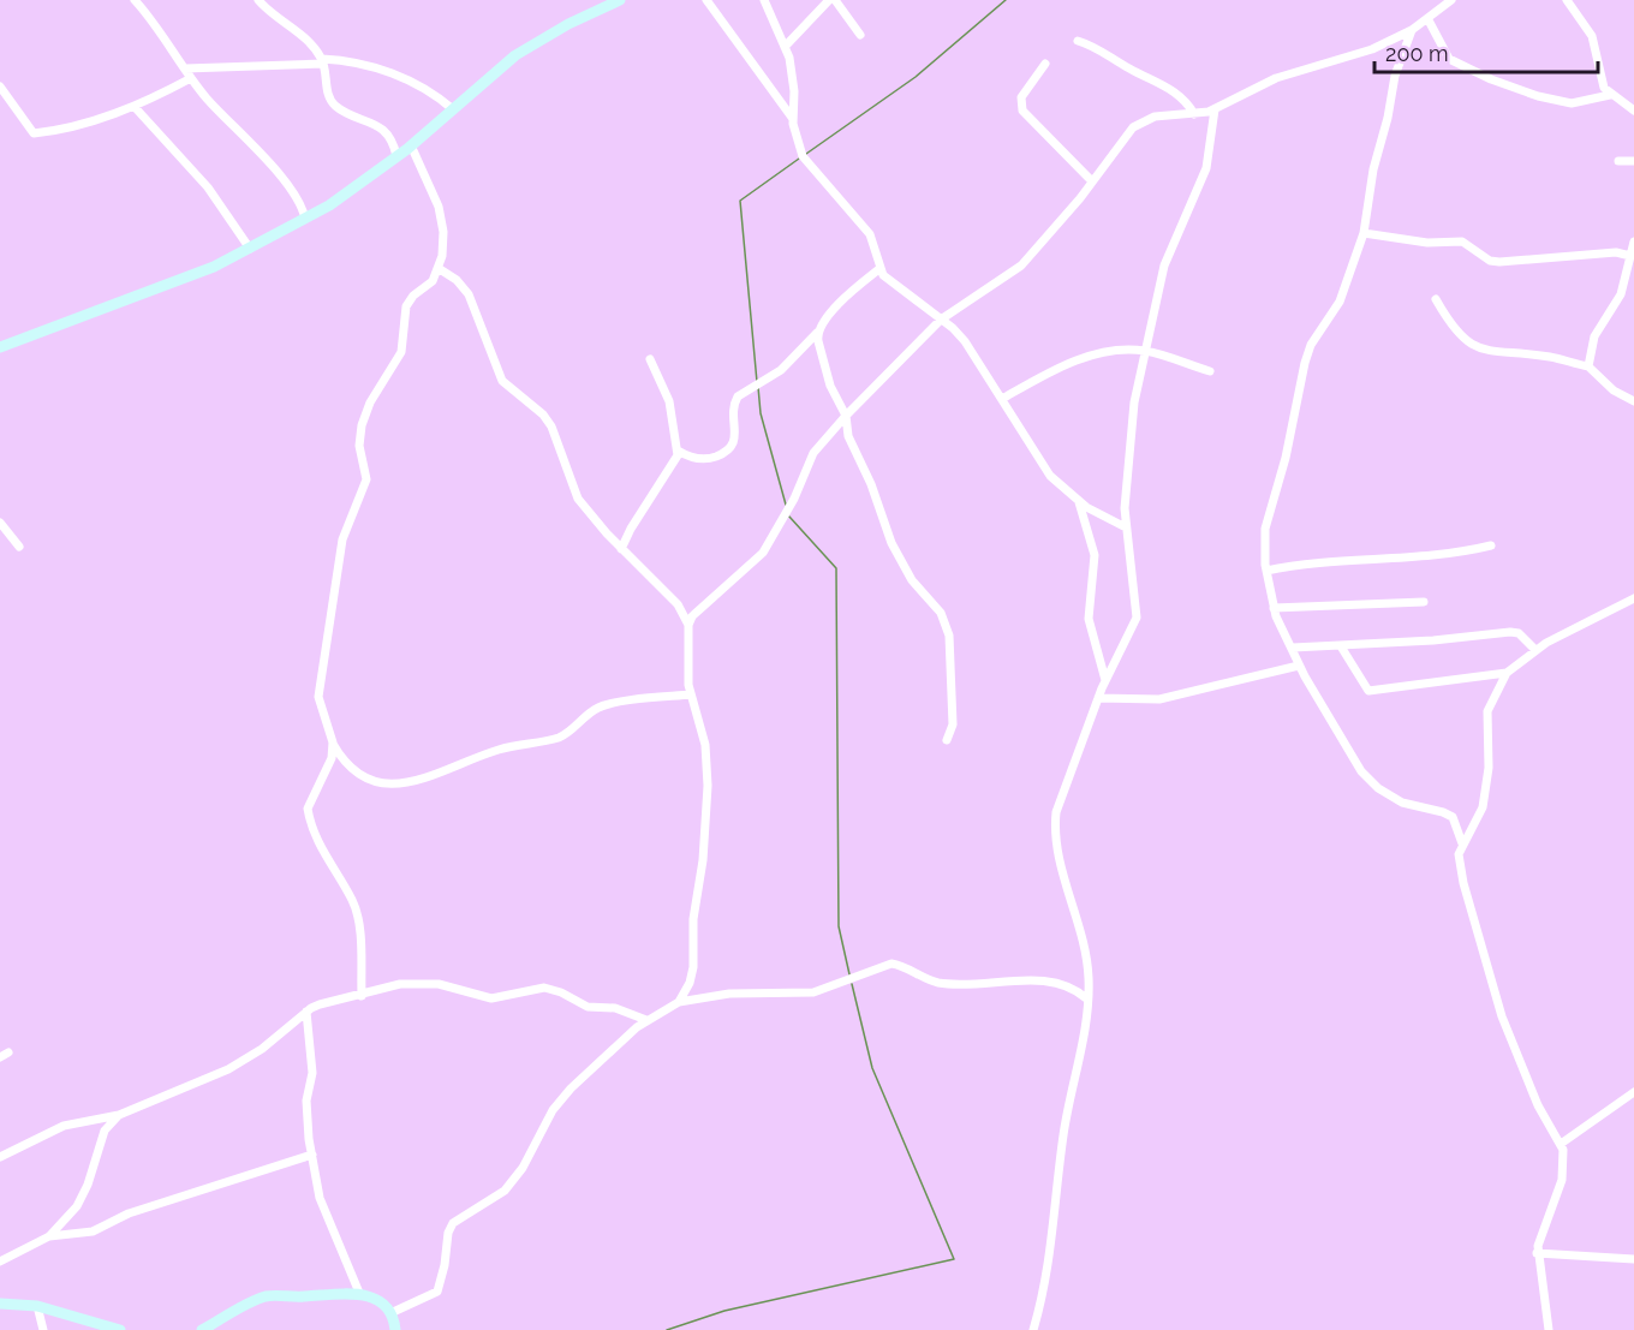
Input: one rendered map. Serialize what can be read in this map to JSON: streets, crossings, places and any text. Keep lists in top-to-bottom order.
{
  "scale_bar": "200 m"
}
